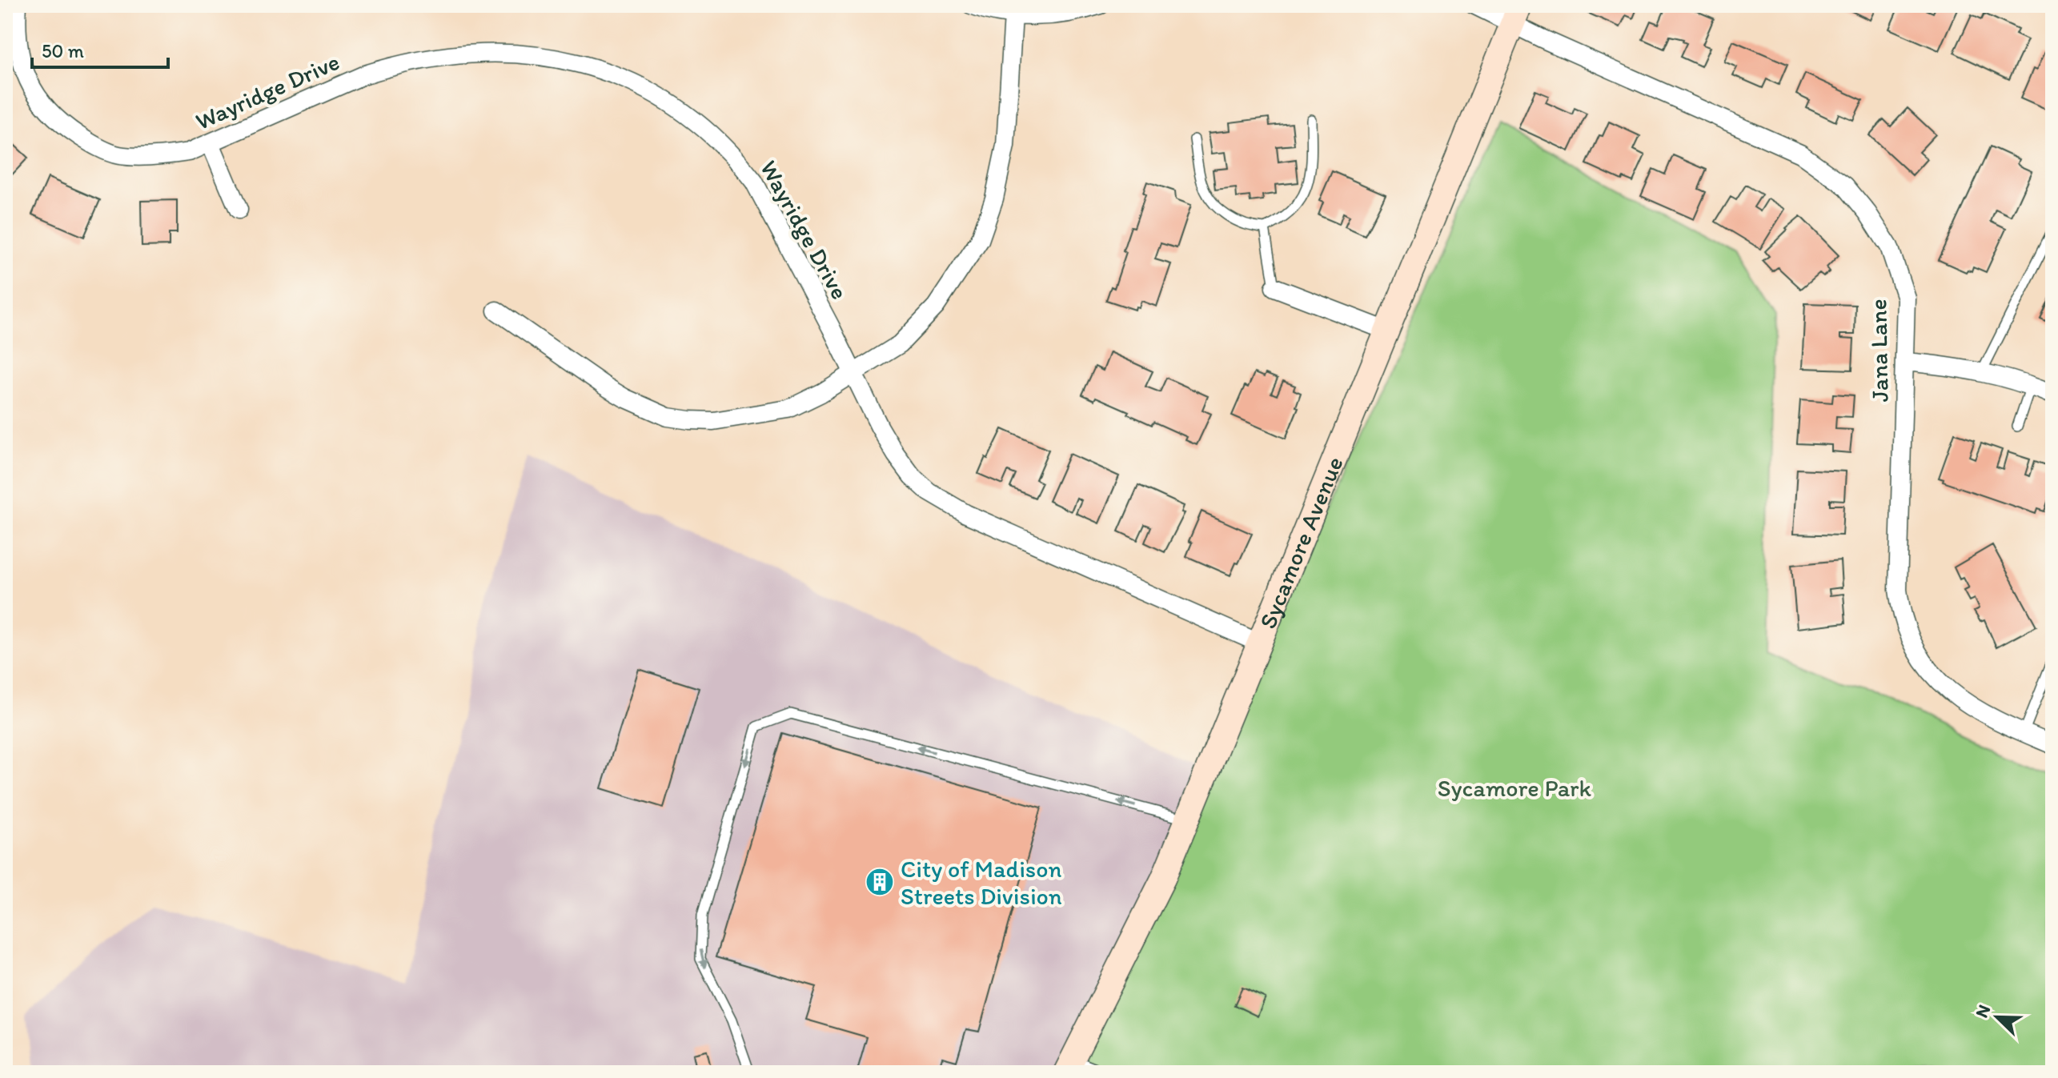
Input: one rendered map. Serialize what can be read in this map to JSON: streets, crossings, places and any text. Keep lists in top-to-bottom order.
{
  "streets": {
    "street": ["Wayridge Drive", "Jana Lane", "Sycamore Avenue"]
  },
  "crossings": [
    ["Wayridge Drive", "Sycamore Avenue"],
    ["Jana Lane", "Sycamore Avenue"]
  ],
  "parks": ["Sycamore Park"],
  "places": {
    "building": ["City of Madison Streets Division"]
  },
  "scale_bar": "50 m",
  "north": "top left"
}
